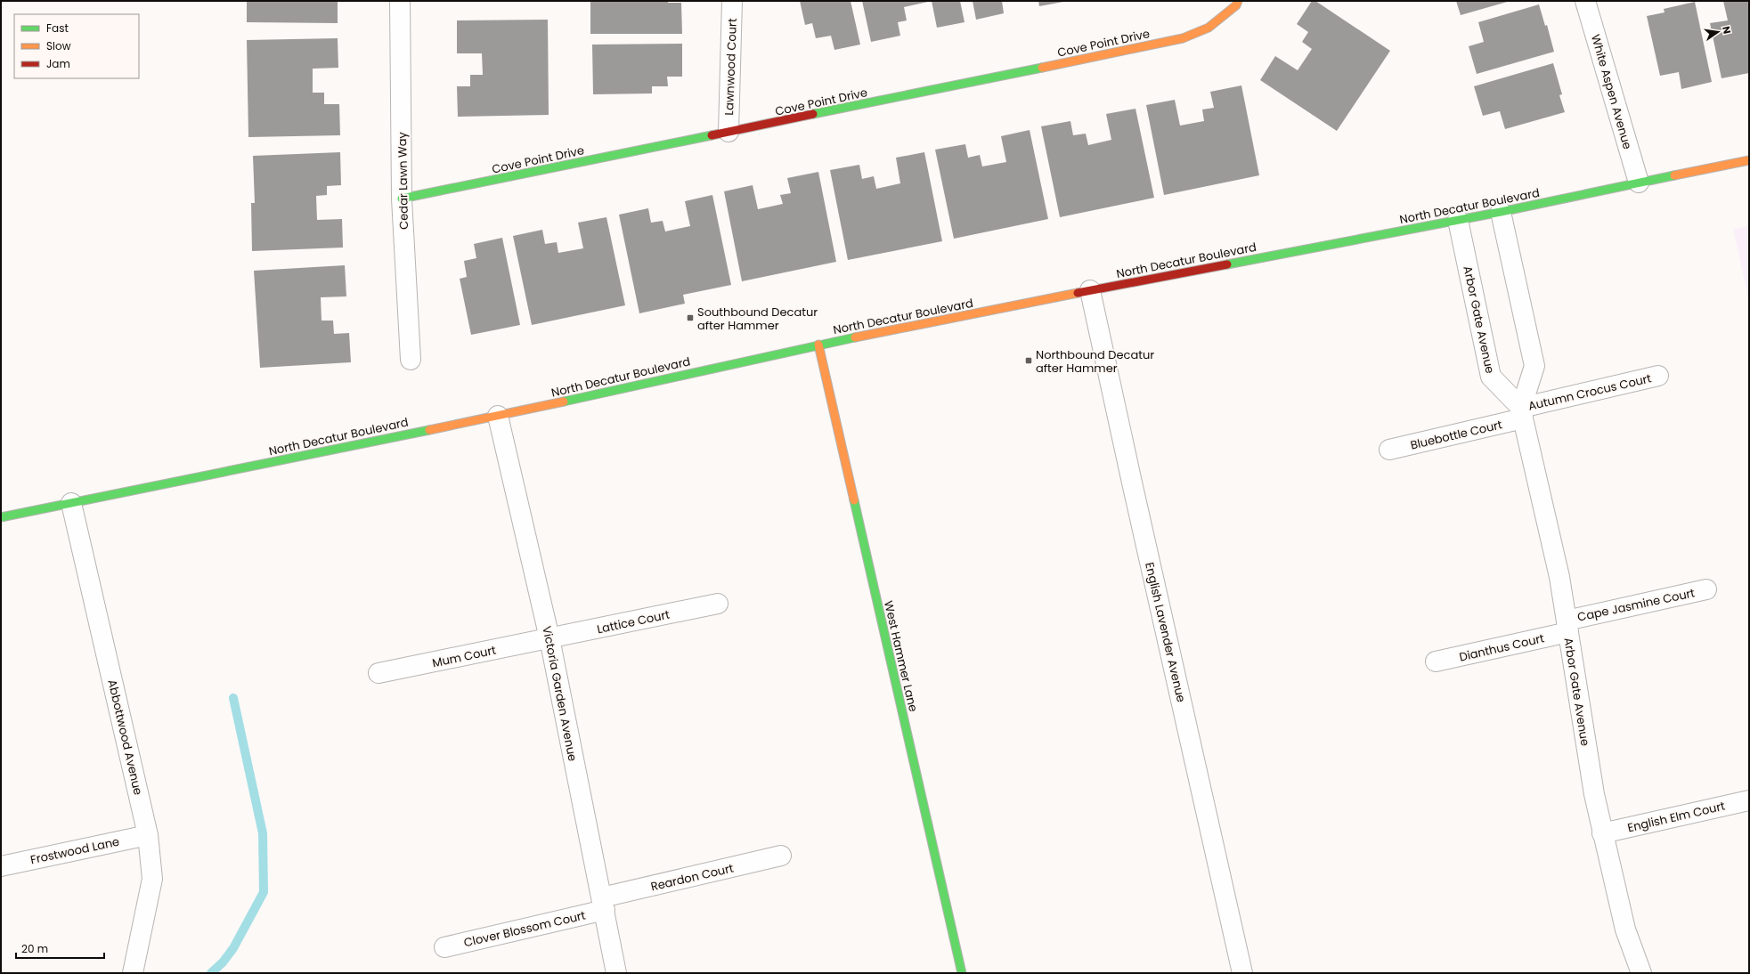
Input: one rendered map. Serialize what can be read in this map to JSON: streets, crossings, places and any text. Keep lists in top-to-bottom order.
{
  "streets": {
    "main road": ["Cove Point Drive", "North Decatur Boulevard", "West Hammer Lane"],
    "street": [
      "Lawnwood Court",
      "White Aspen Avenue",
      "Cedar Lawn Way",
      "Arbor Gate Avenue",
      "Autumn Crocus Court",
      "Bluebottle Court",
      "Cape Jasmine Court",
      "Lattice Court",
      "English Lavender Avenue",
      "Dianthus Court",
      "Mum Court",
      "Victoria Garden Avenue",
      "Abbottwood Avenue",
      "English Elm Court",
      "Frostwood Lane",
      "Reardon Court",
      "Clover Blossom Court"
    ]
  },
  "crossings": [
    ["Cove Point Drive", "Lawnwood Court"],
    ["Cove Point Drive", "Cedar Lawn Way"],
    ["White Aspen Avenue", "North Decatur Boulevard"],
    ["North Decatur Boulevard", "Arbor Gate Avenue"],
    ["North Decatur Boulevard", "English Lavender Avenue"],
    ["North Decatur Boulevard", "West Hammer Lane"],
    ["North Decatur Boulevard", "Victoria Garden Avenue"],
    ["North Decatur Boulevard", "Abbottwood Avenue"],
    ["Arbor Gate Avenue", "Autumn Crocus Court"],
    ["Arbor Gate Avenue", "Bluebottle Court"],
    ["Arbor Gate Avenue", "Cape Jasmine Court"],
    ["Arbor Gate Avenue", "Dianthus Court"],
    ["Arbor Gate Avenue", "English Elm Court"],
    ["Autumn Crocus Court", "Bluebottle Court"],
    ["Cape Jasmine Court", "Dianthus Court"],
    ["Lattice Court", "Mum Court"],
    ["Lattice Court", "Victoria Garden Avenue"],
    ["Mum Court", "Victoria Garden Avenue"],
    ["Victoria Garden Avenue", "Reardon Court"],
    ["Victoria Garden Avenue", "Clover Blossom Court"],
    ["Abbottwood Avenue", "Frostwood Lane"],
    ["Reardon Court", "Clover Blossom Court"]
  ],
  "places": {
    "transit": ["Southbound Decatur after Hammer", "Northbound Decatur after Hammer"]
  },
  "legend": ["Fast", "Slow", "Jam"],
  "scale_bar": "20 m",
  "north": "right"
}
